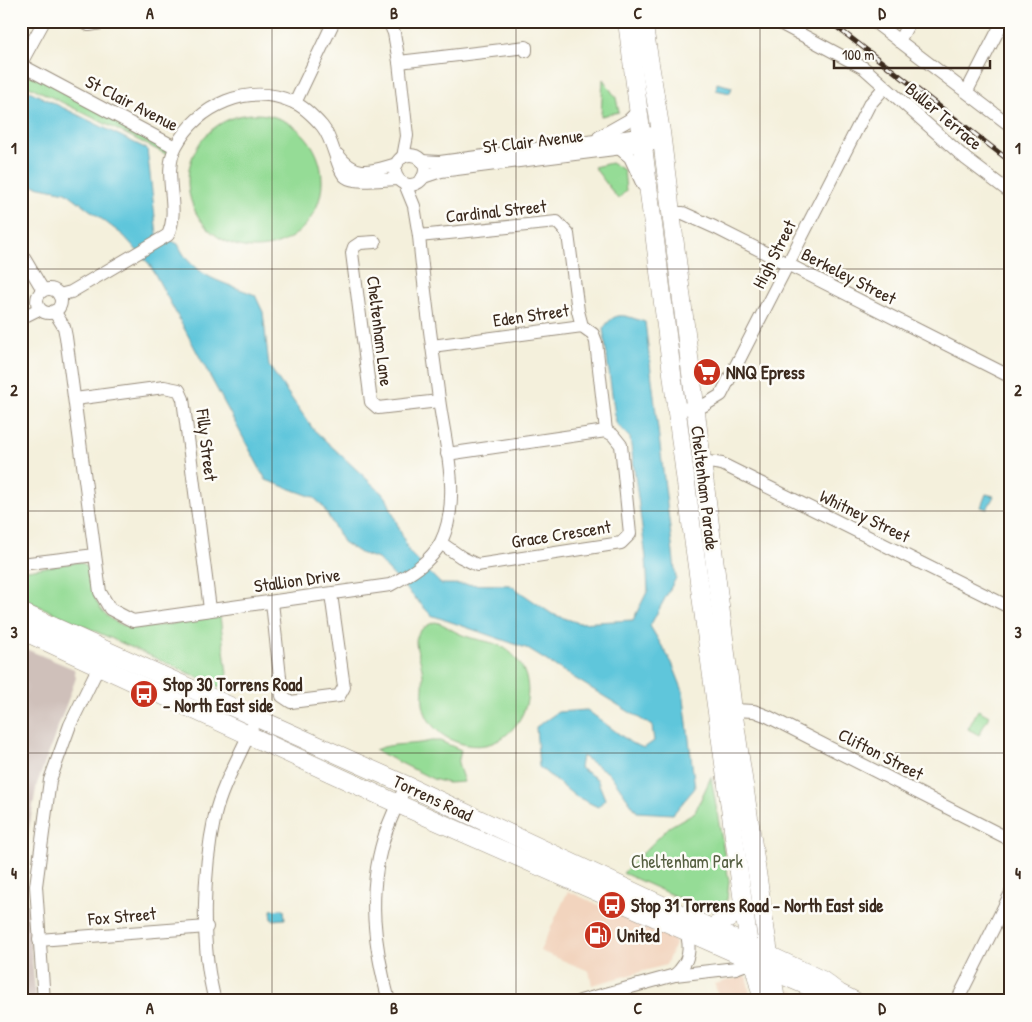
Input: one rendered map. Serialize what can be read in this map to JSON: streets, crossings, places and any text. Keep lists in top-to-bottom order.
{
  "streets": {
    "main road": ["Cheltenham Parade", "Torrens Road"],
    "street": [
      "St Clair Avenue",
      "Buller Terrace",
      "Cardinal Street",
      "High Street",
      "Berkeley Street",
      "Eden Street",
      "Cheltenham Lane",
      "Filly Street",
      "Whitney Street",
      "Grace Crescent",
      "Stallion Drive",
      "Clifton Street",
      "Fox Street"
    ]
  },
  "crossings": [
    ["St Clair Avenue", "Cheltenham Parade"],
    ["St Clair Avenue", "Stallion Drive"],
    ["Buller Terrace", "High Street"],
    ["Cardinal Street", "Eden Street"],
    ["Cardinal Street", "Stallion Drive"],
    ["High Street", "Berkeley Street"],
    ["High Street", "Cheltenham Parade"],
    ["Berkeley Street", "Cheltenham Parade"],
    ["Eden Street", "Grace Crescent"],
    ["Eden Street", "Stallion Drive"],
    ["Cheltenham Lane", "Stallion Drive"],
    ["Filly Street", "Stallion Drive"],
    ["Cheltenham Parade", "Whitney Street"],
    ["Cheltenham Parade", "Clifton Street"],
    ["Cheltenham Parade", "Torrens Road"],
    ["Grace Crescent", "Stallion Drive"]
  ],
  "parks": ["Cheltenham Park"],
  "places": {
    "supermarket": ["NNQ Epress"],
    "bus stop": ["Stop 30 Torrens Road - North East side", "Stop 31 Torrens Road - North East side"],
    "fuel station": ["United"]
  },
  "scale_bar": "100 m",
  "grid": {
    "columns": [
      "A",
      "B",
      "C",
      "D"
    ],
    "rows": [
      "1",
      "2",
      "3",
      "4"
    ]
  }
}
